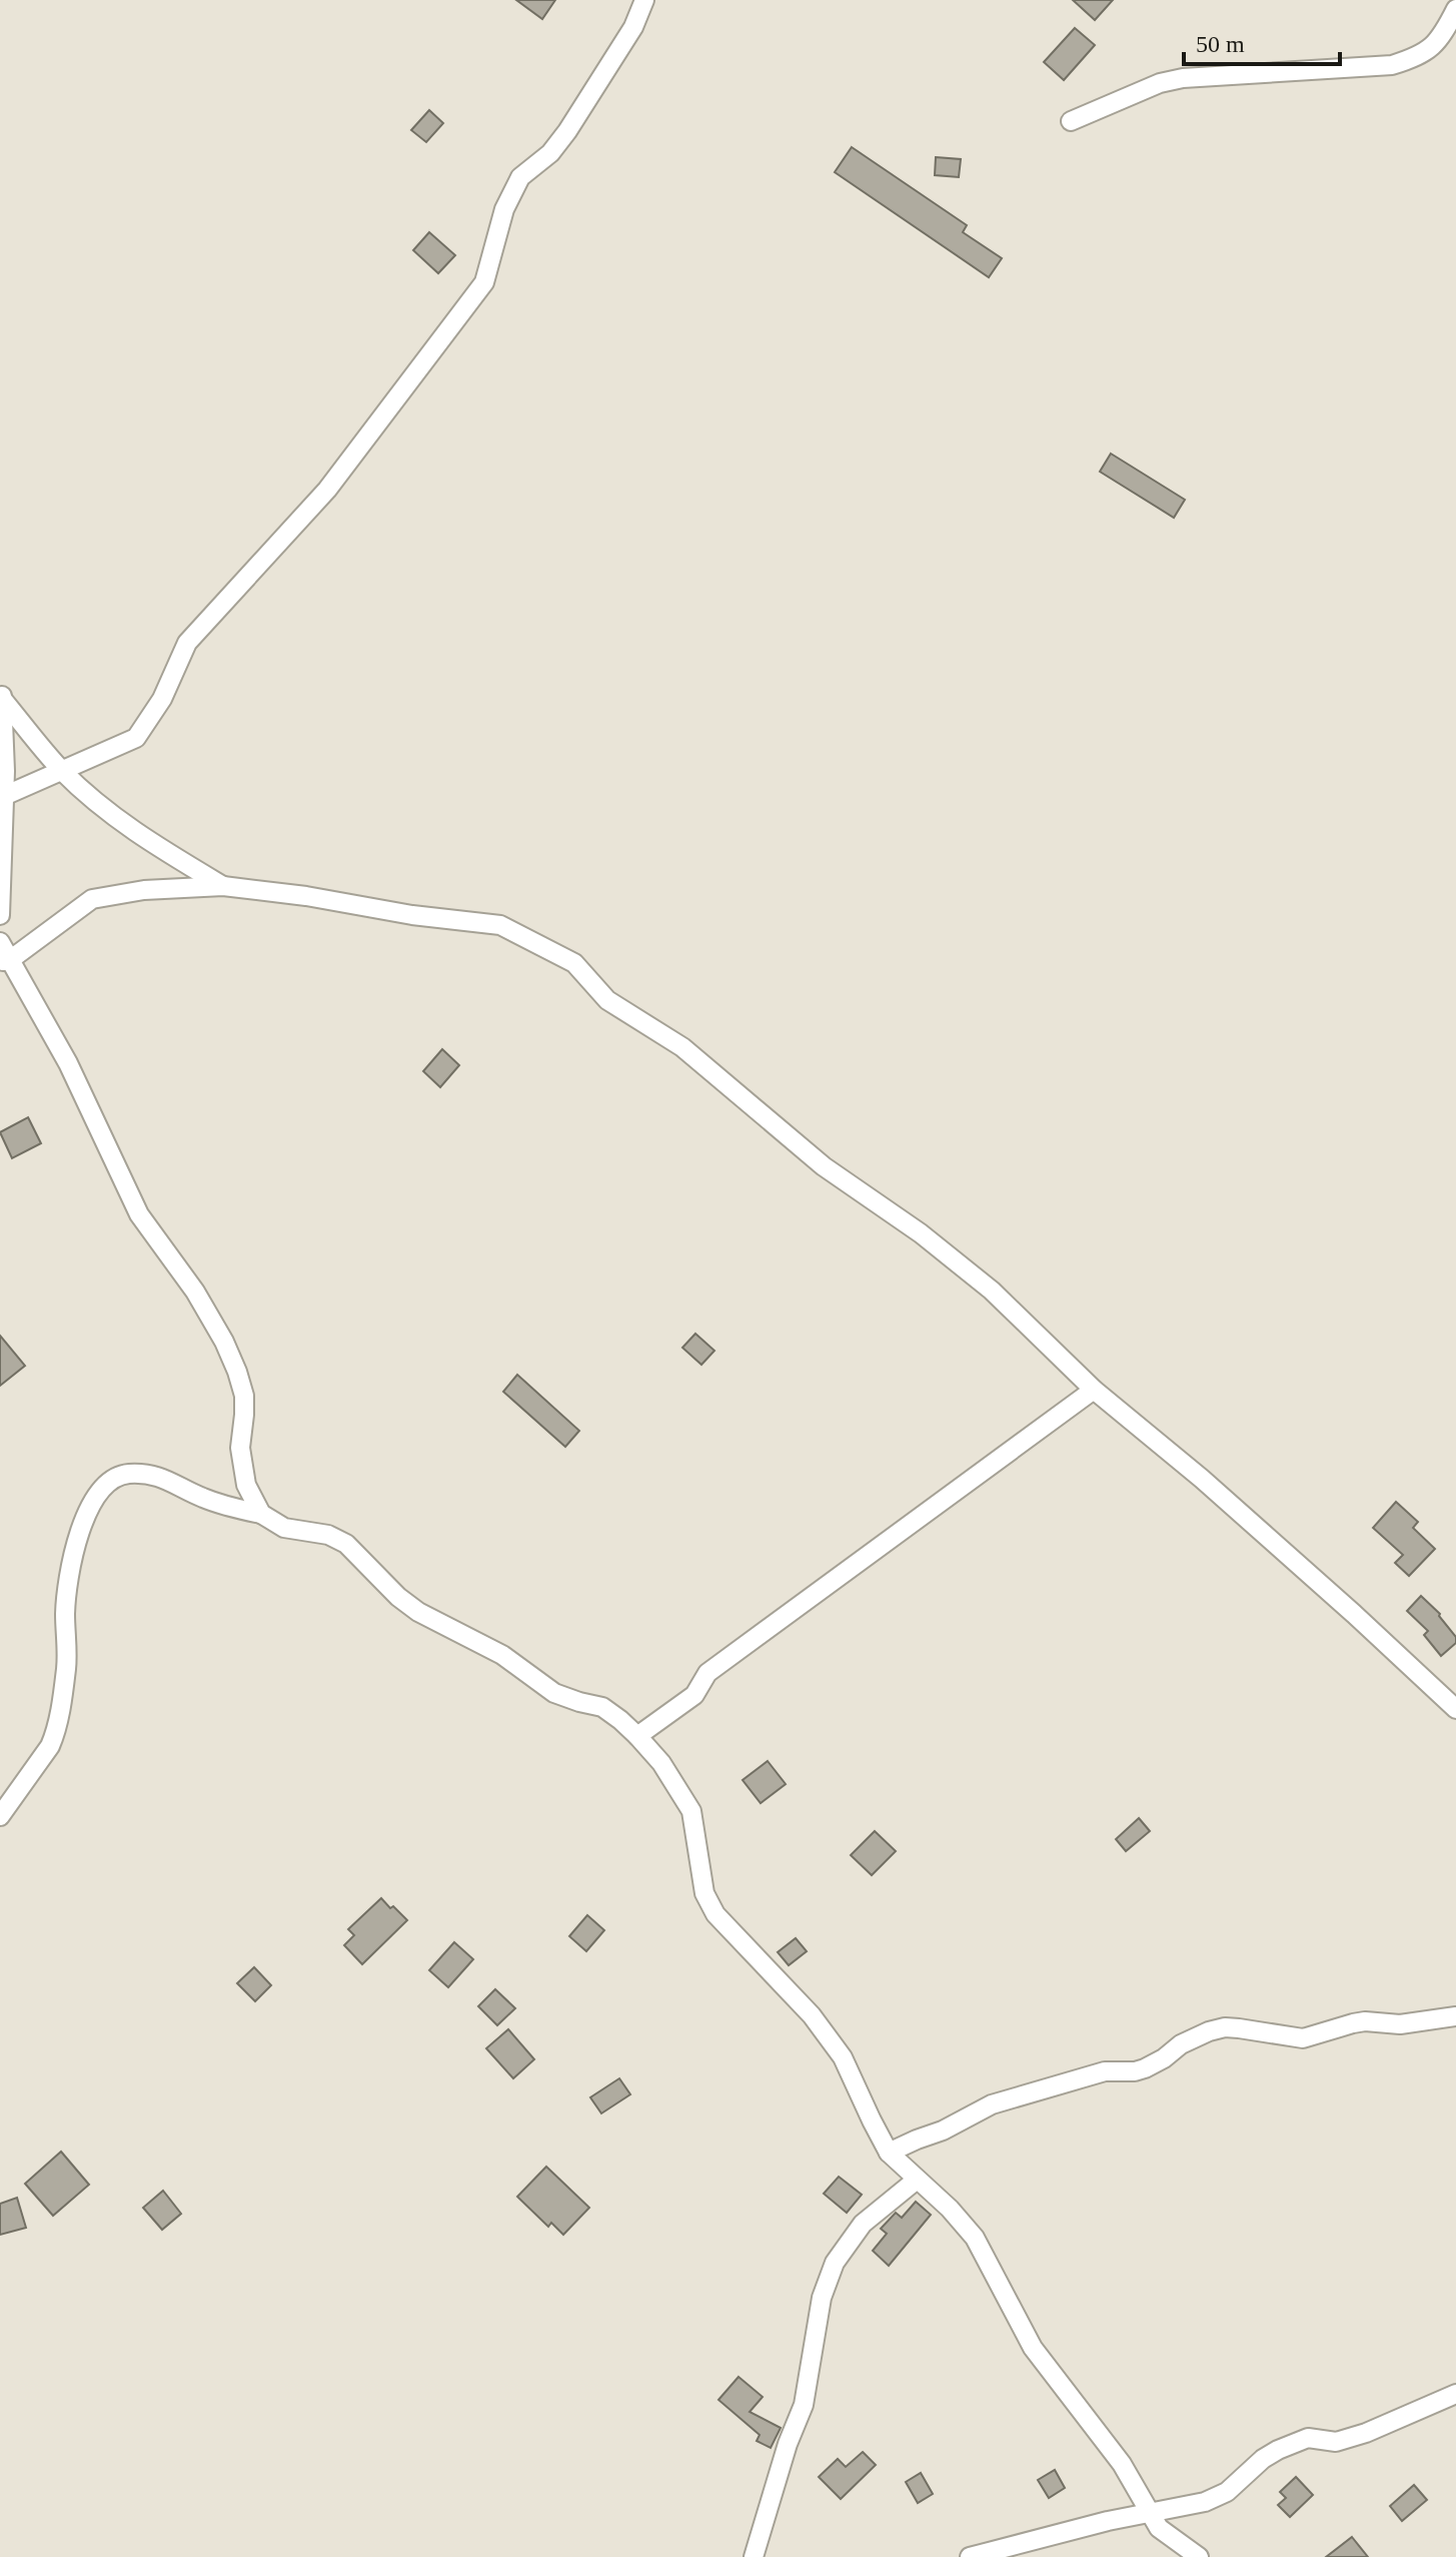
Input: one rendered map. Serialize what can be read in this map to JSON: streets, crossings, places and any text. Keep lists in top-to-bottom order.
{
  "scale_bar": "50 m"
}
